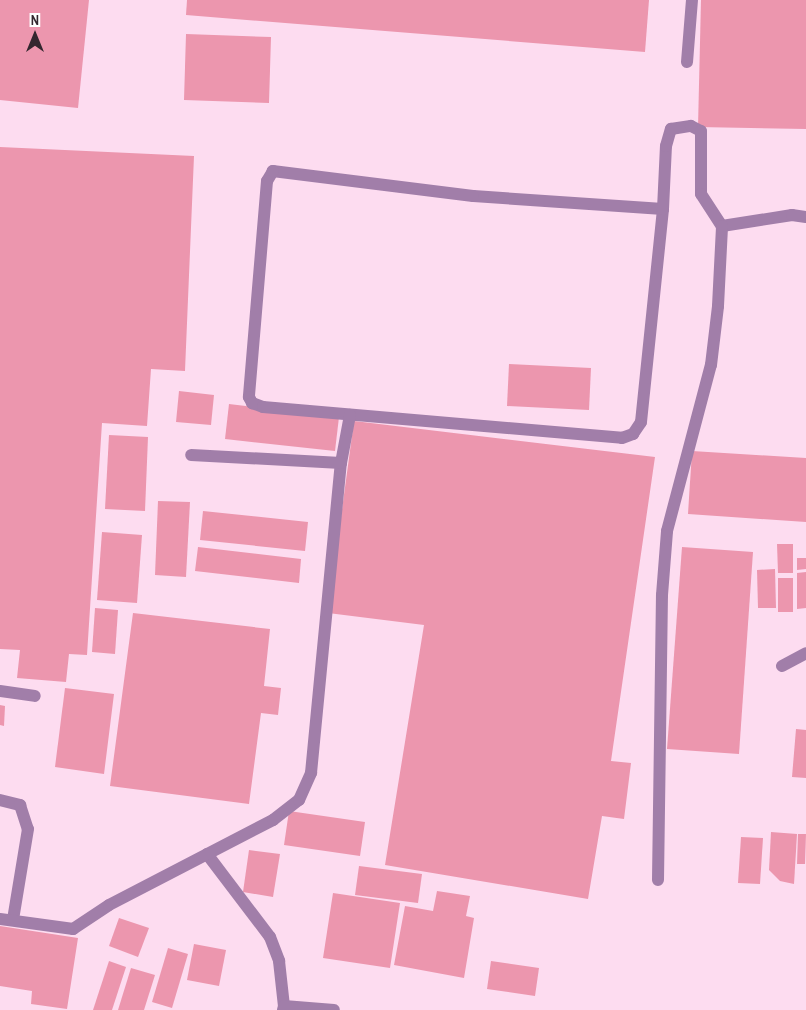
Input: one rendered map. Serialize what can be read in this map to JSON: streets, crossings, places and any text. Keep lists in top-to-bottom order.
{
  "north": "top"
}
